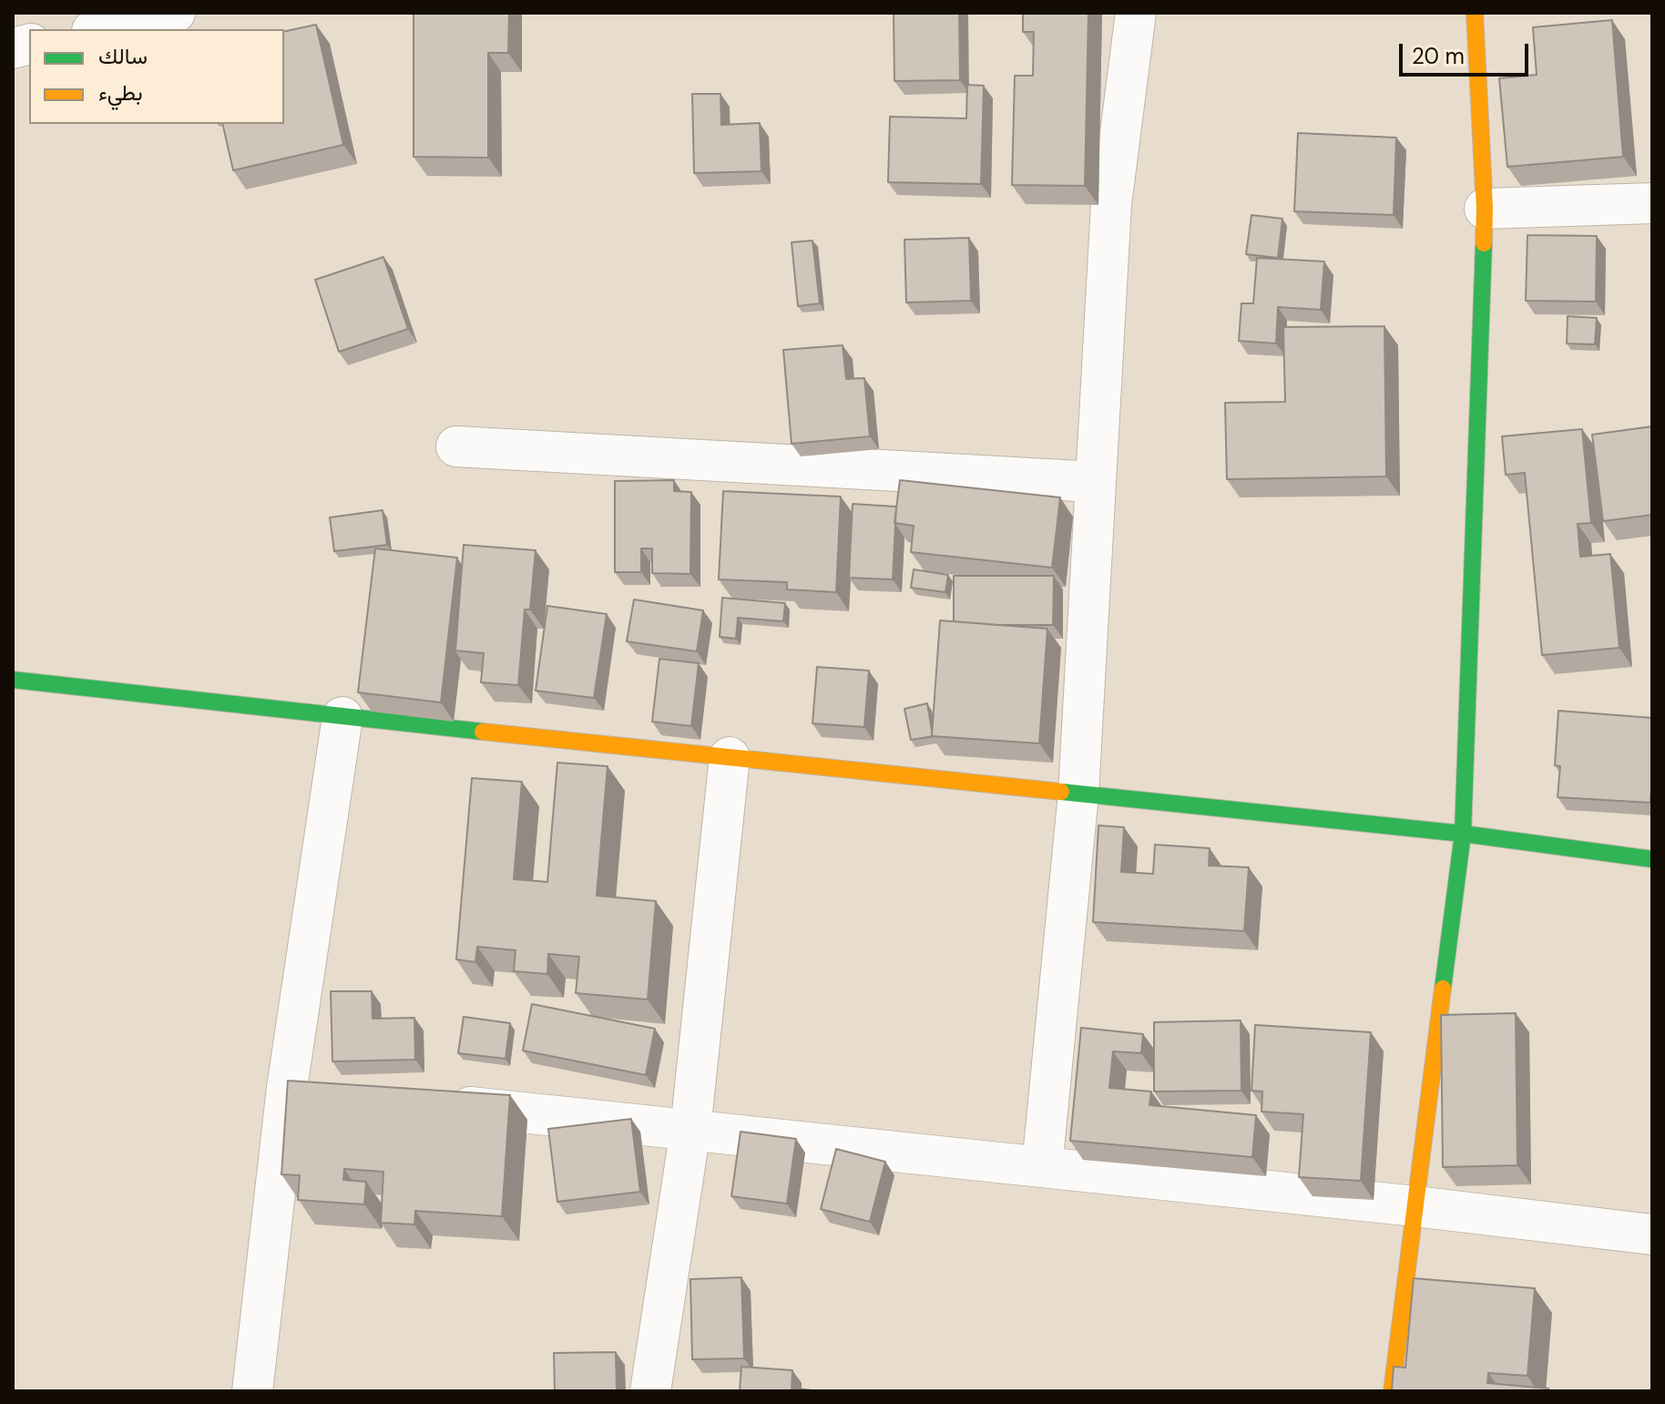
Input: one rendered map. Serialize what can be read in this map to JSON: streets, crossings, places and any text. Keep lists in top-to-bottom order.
{
  "legend": ["سالك", "بطيء"],
  "scale_bar": "20 m"
}
